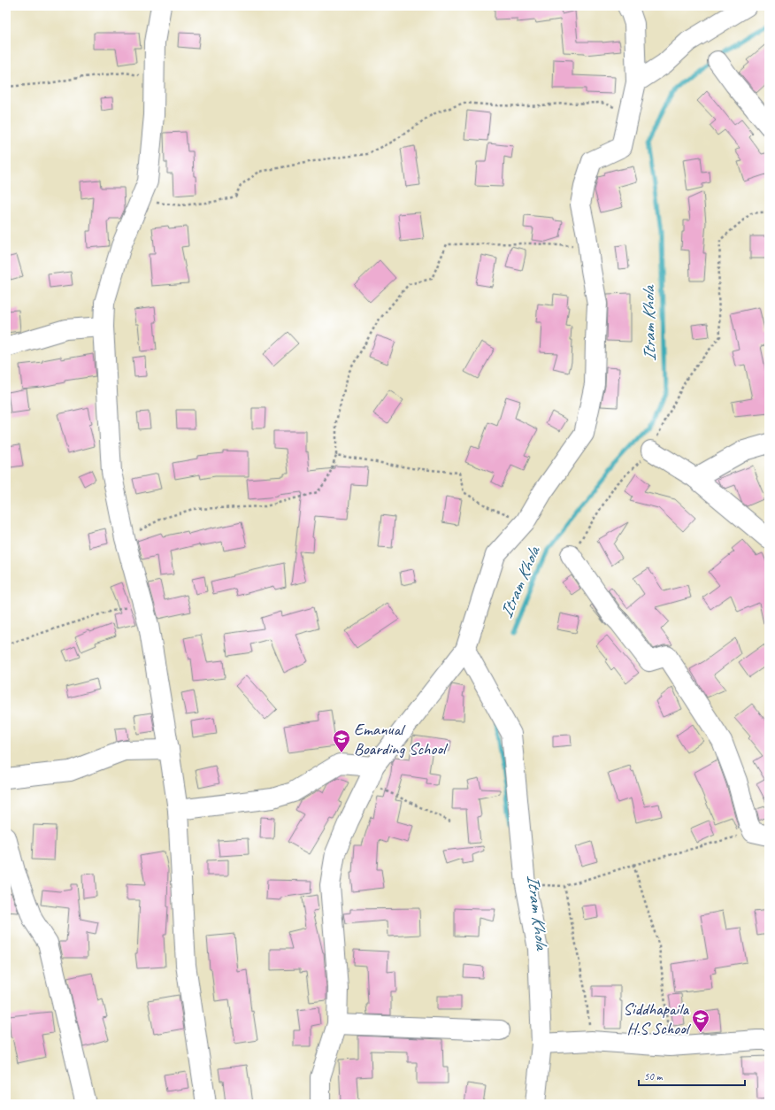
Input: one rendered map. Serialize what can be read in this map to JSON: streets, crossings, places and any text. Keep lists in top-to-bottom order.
{
  "water": ["Itram Khola"],
  "places": {
    "school or university": ["Emanual Boarding School", "Siddhapaila H.S School"]
  },
  "scale_bar": "50 m"
}
